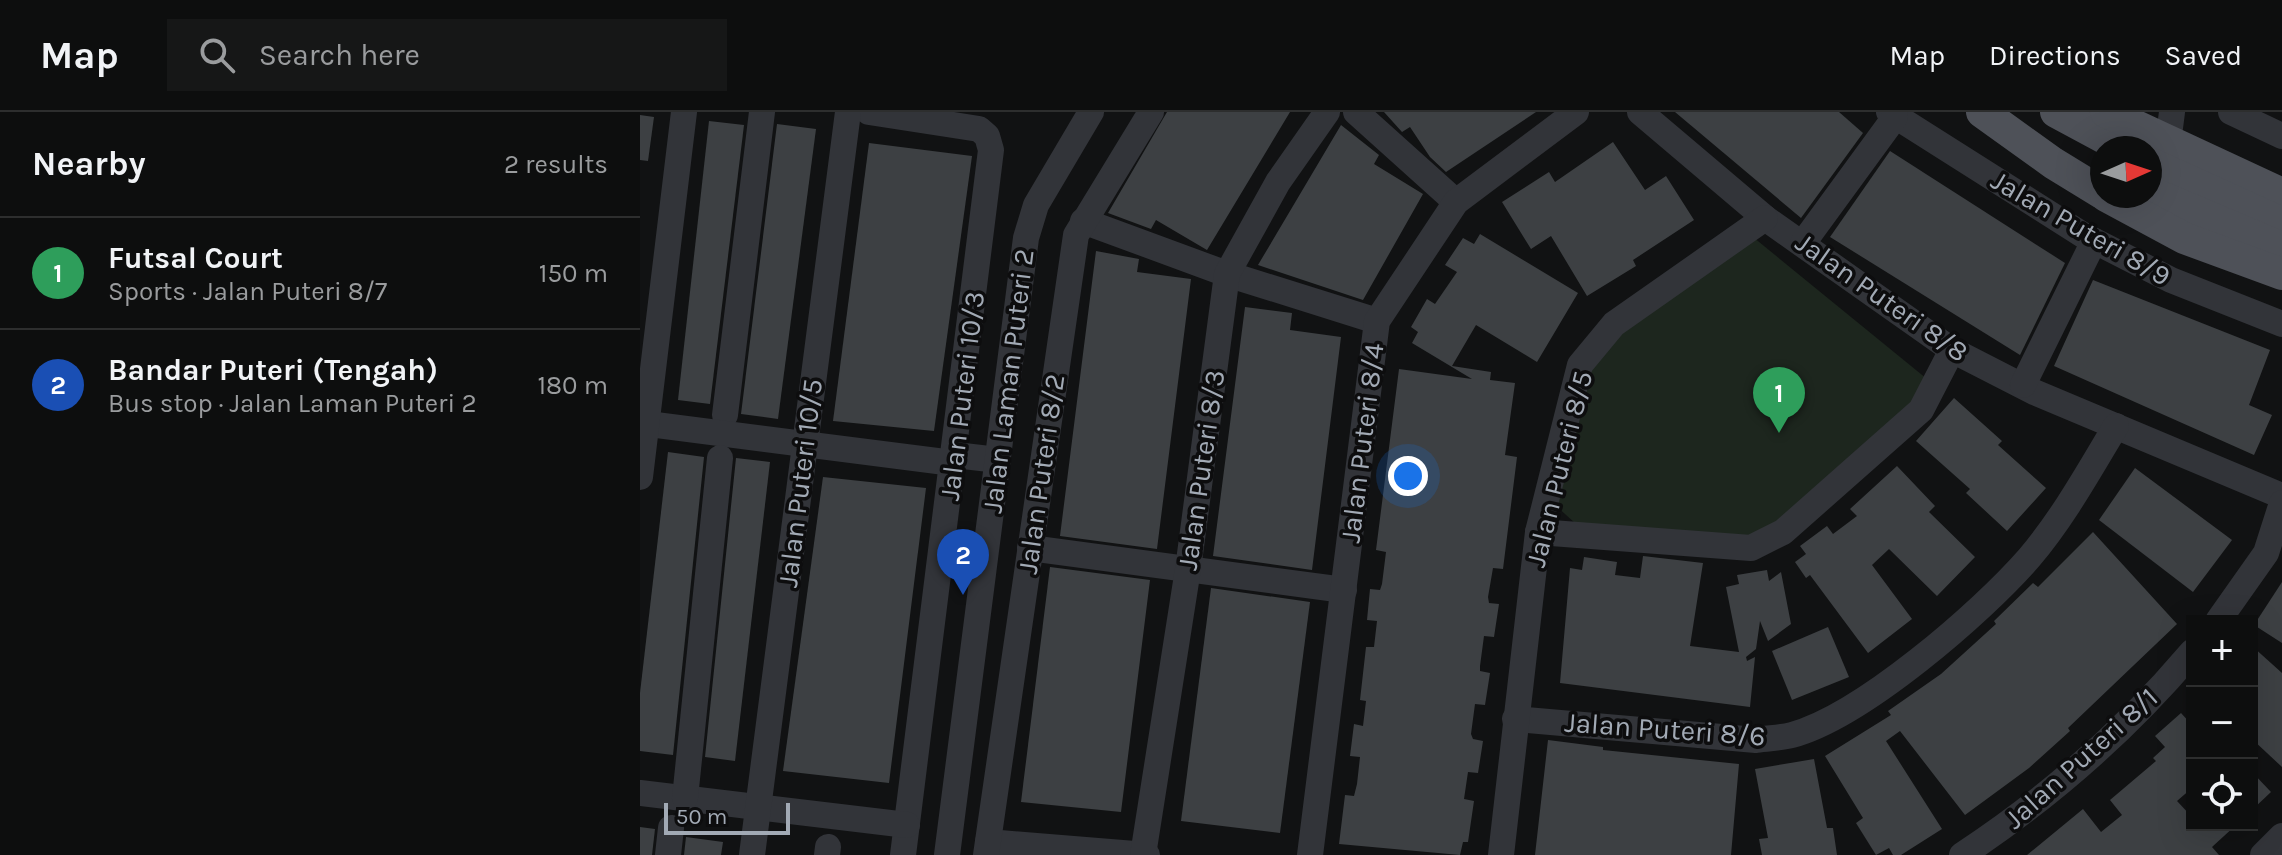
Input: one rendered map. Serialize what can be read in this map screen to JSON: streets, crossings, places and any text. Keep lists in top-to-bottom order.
{
  "streets": {
    "street": [
      "Jalan Puteri 8/9",
      "Jalan Puteri 8/8",
      "Jalan Laman Puteri 2",
      "Jalan Puteri 10/3",
      "Jalan Puteri 8/4",
      "Jalan Puteri 8/5",
      "Jalan Puteri 8/3",
      "Jalan Puteri 8/2",
      "Jalan Puteri 10/5",
      "Jalan Puteri 8/6",
      "Jalan Puteri 8/1"
    ]
  },
  "crossings": [
    ["Jalan Puteri 8/8", "Jalan Puteri 8/5"],
    ["Jalan Puteri 8/8", "Jalan Puteri 8/6"],
    ["Jalan Puteri 8/5", "Jalan Puteri 8/6"]
  ],
  "scale_bar": "50 m",
  "north": "right",
  "page": {
    "header": "Map",
    "search": "Search here",
    "nav": ["Map", "Directions", "Saved"],
    "heading": ["Nearby", "2 results"],
    "list": [
      {
        "mark": "1",
        "name": "Futsal Court",
        "note": "Sports · Jalan Puteri 8/7",
        "value": "150 m"
      },
      {
        "mark": "2",
        "name": "Bandar Puteri (Tengah)",
        "note": "Bus stop · Jalan Laman Puteri 2",
        "value": "180 m"
      }
    ],
    "pins": ["1", "2"],
    "map_buttons": ["+", "−"],
    "scale": "50 m"
  }
}
